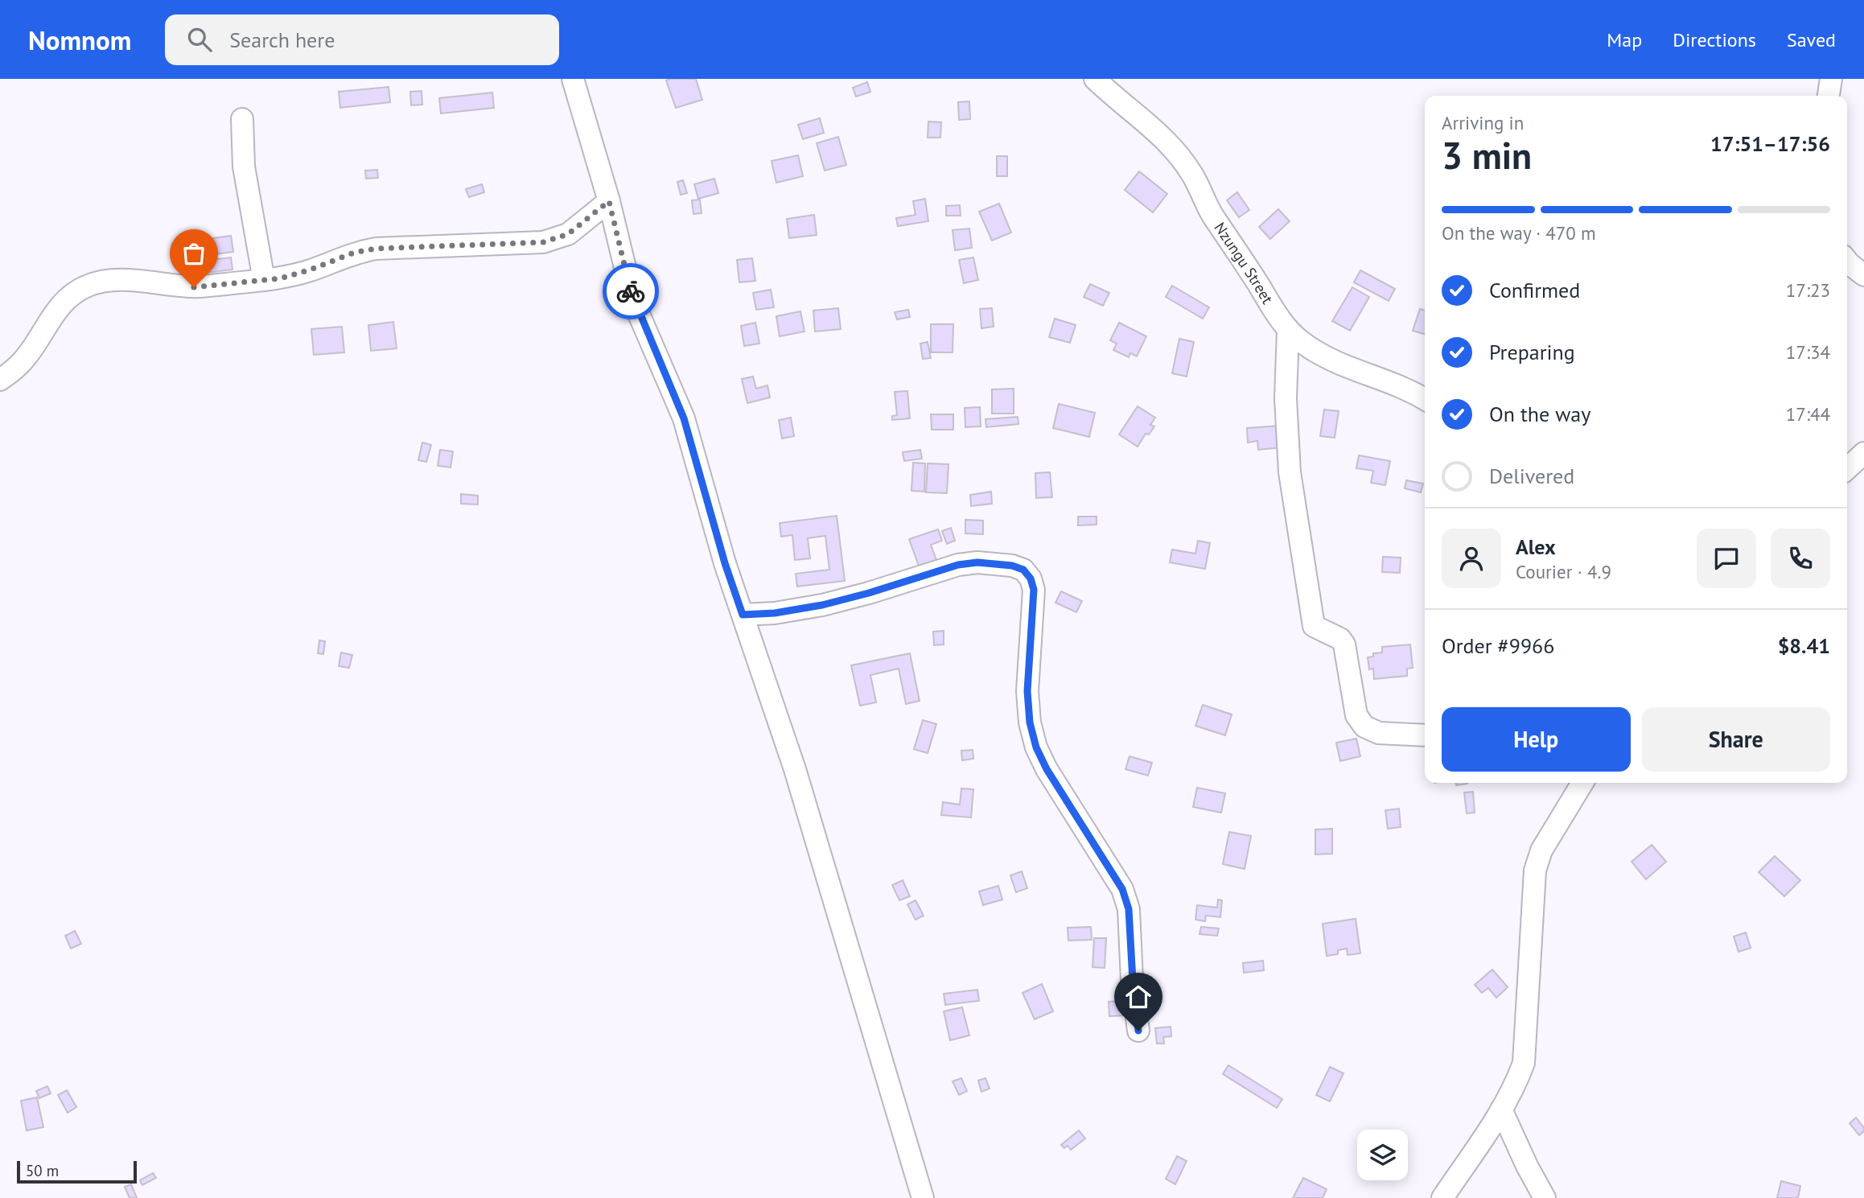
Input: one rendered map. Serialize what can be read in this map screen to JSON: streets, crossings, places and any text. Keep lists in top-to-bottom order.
{
  "streets": {
    "street": ["Nzungu Street"]
  },
  "scale_bar": "50 m",
  "page": {
    "header": "Nomnom",
    "search": "Search here",
    "nav": ["Map", "Directions", "Saved"],
    "heading": ["3 min", "Arriving in", "17:51–17:56"],
    "panel": [
      "Alex",
      "Courier · 4.9",
      "Order #9966",
      "$8.41"
    ],
    "bar": "On the way · 470 m",
    "list": [
      ["Confirmed", "17:23"],
      ["Preparing", "17:34"],
      ["On the way", "17:44"],
      "Delivered"
    ],
    "buttons": ["Help", "Share"],
    "scale": "50 m"
  }
}
